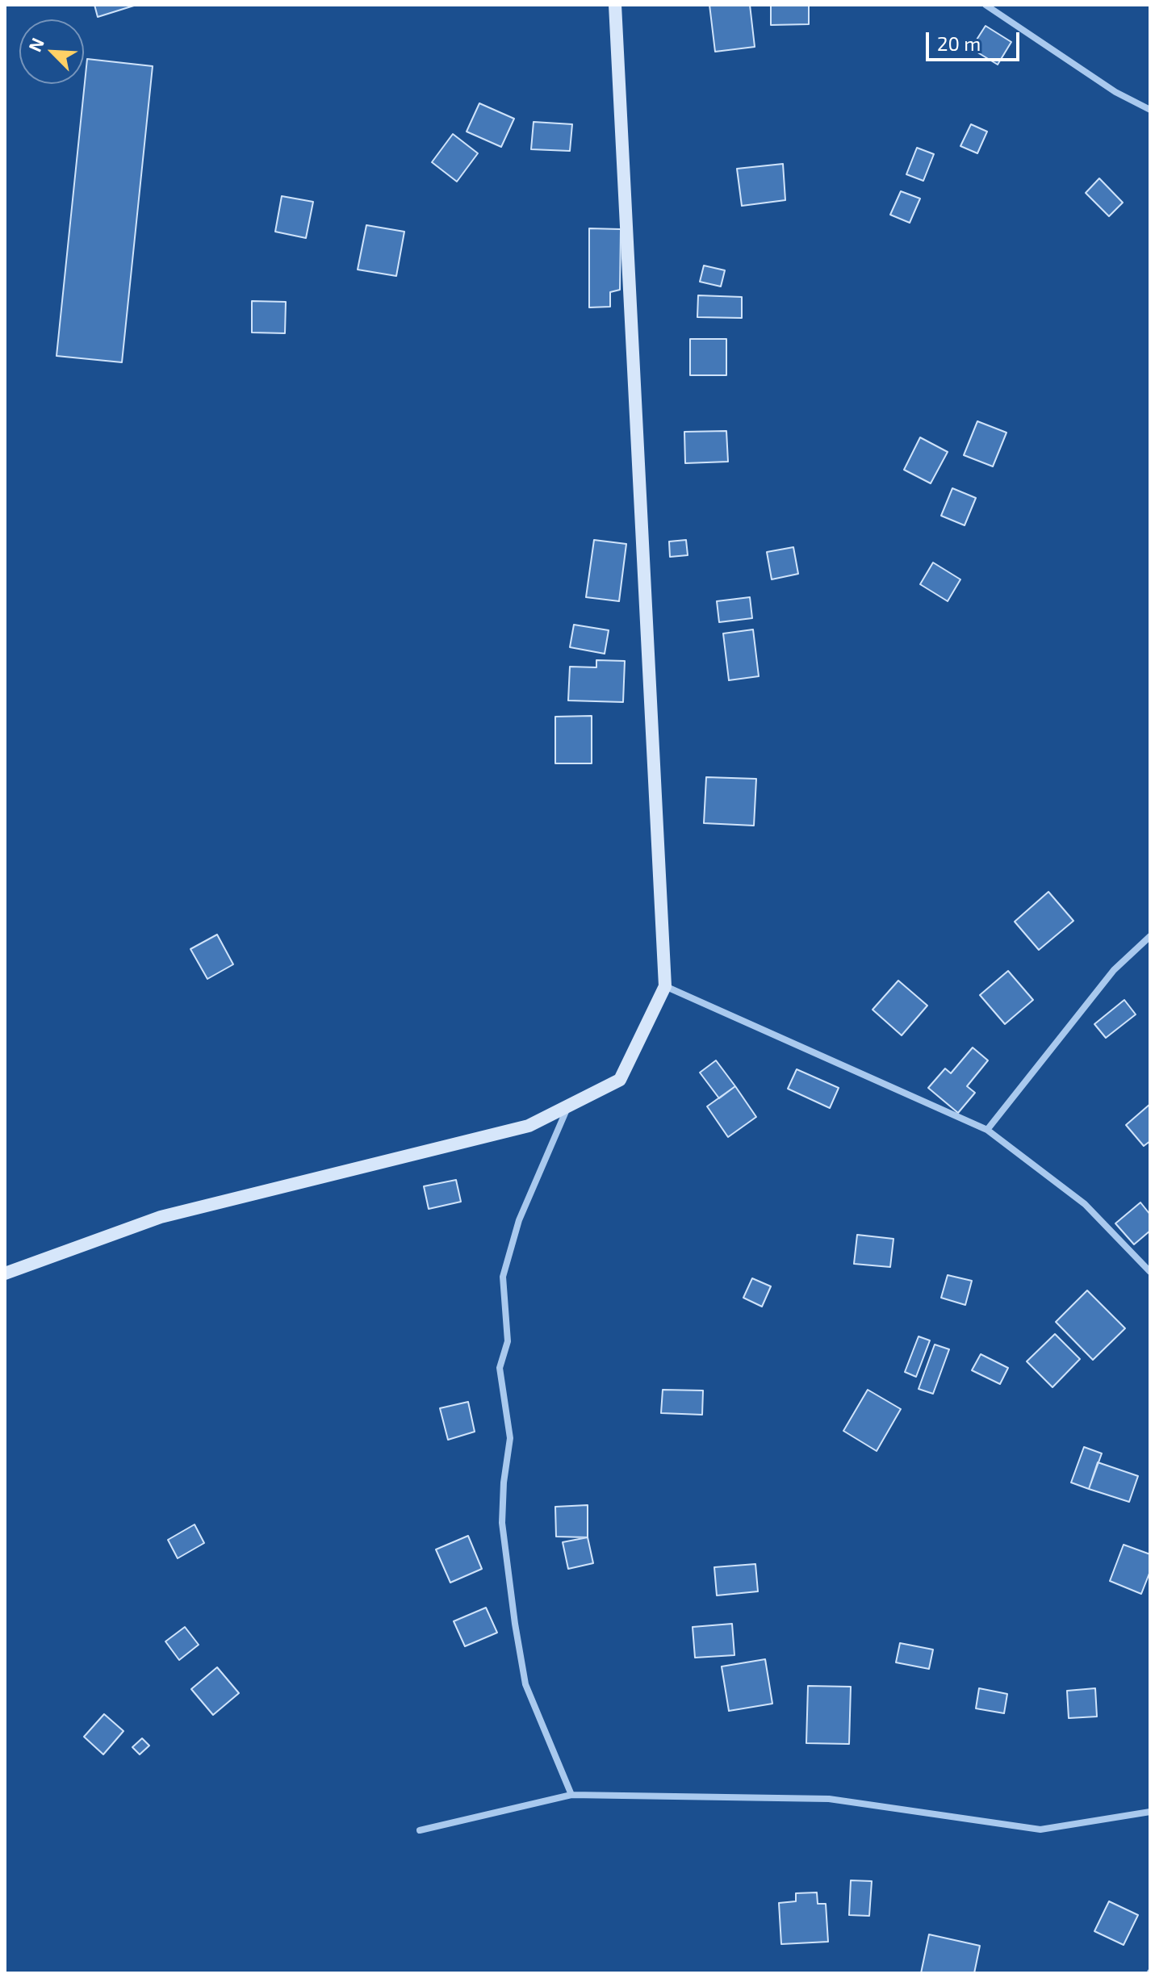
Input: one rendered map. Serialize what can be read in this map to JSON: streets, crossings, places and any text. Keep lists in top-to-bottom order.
{
  "scale_bar": "20 m",
  "north": "top left"
}
